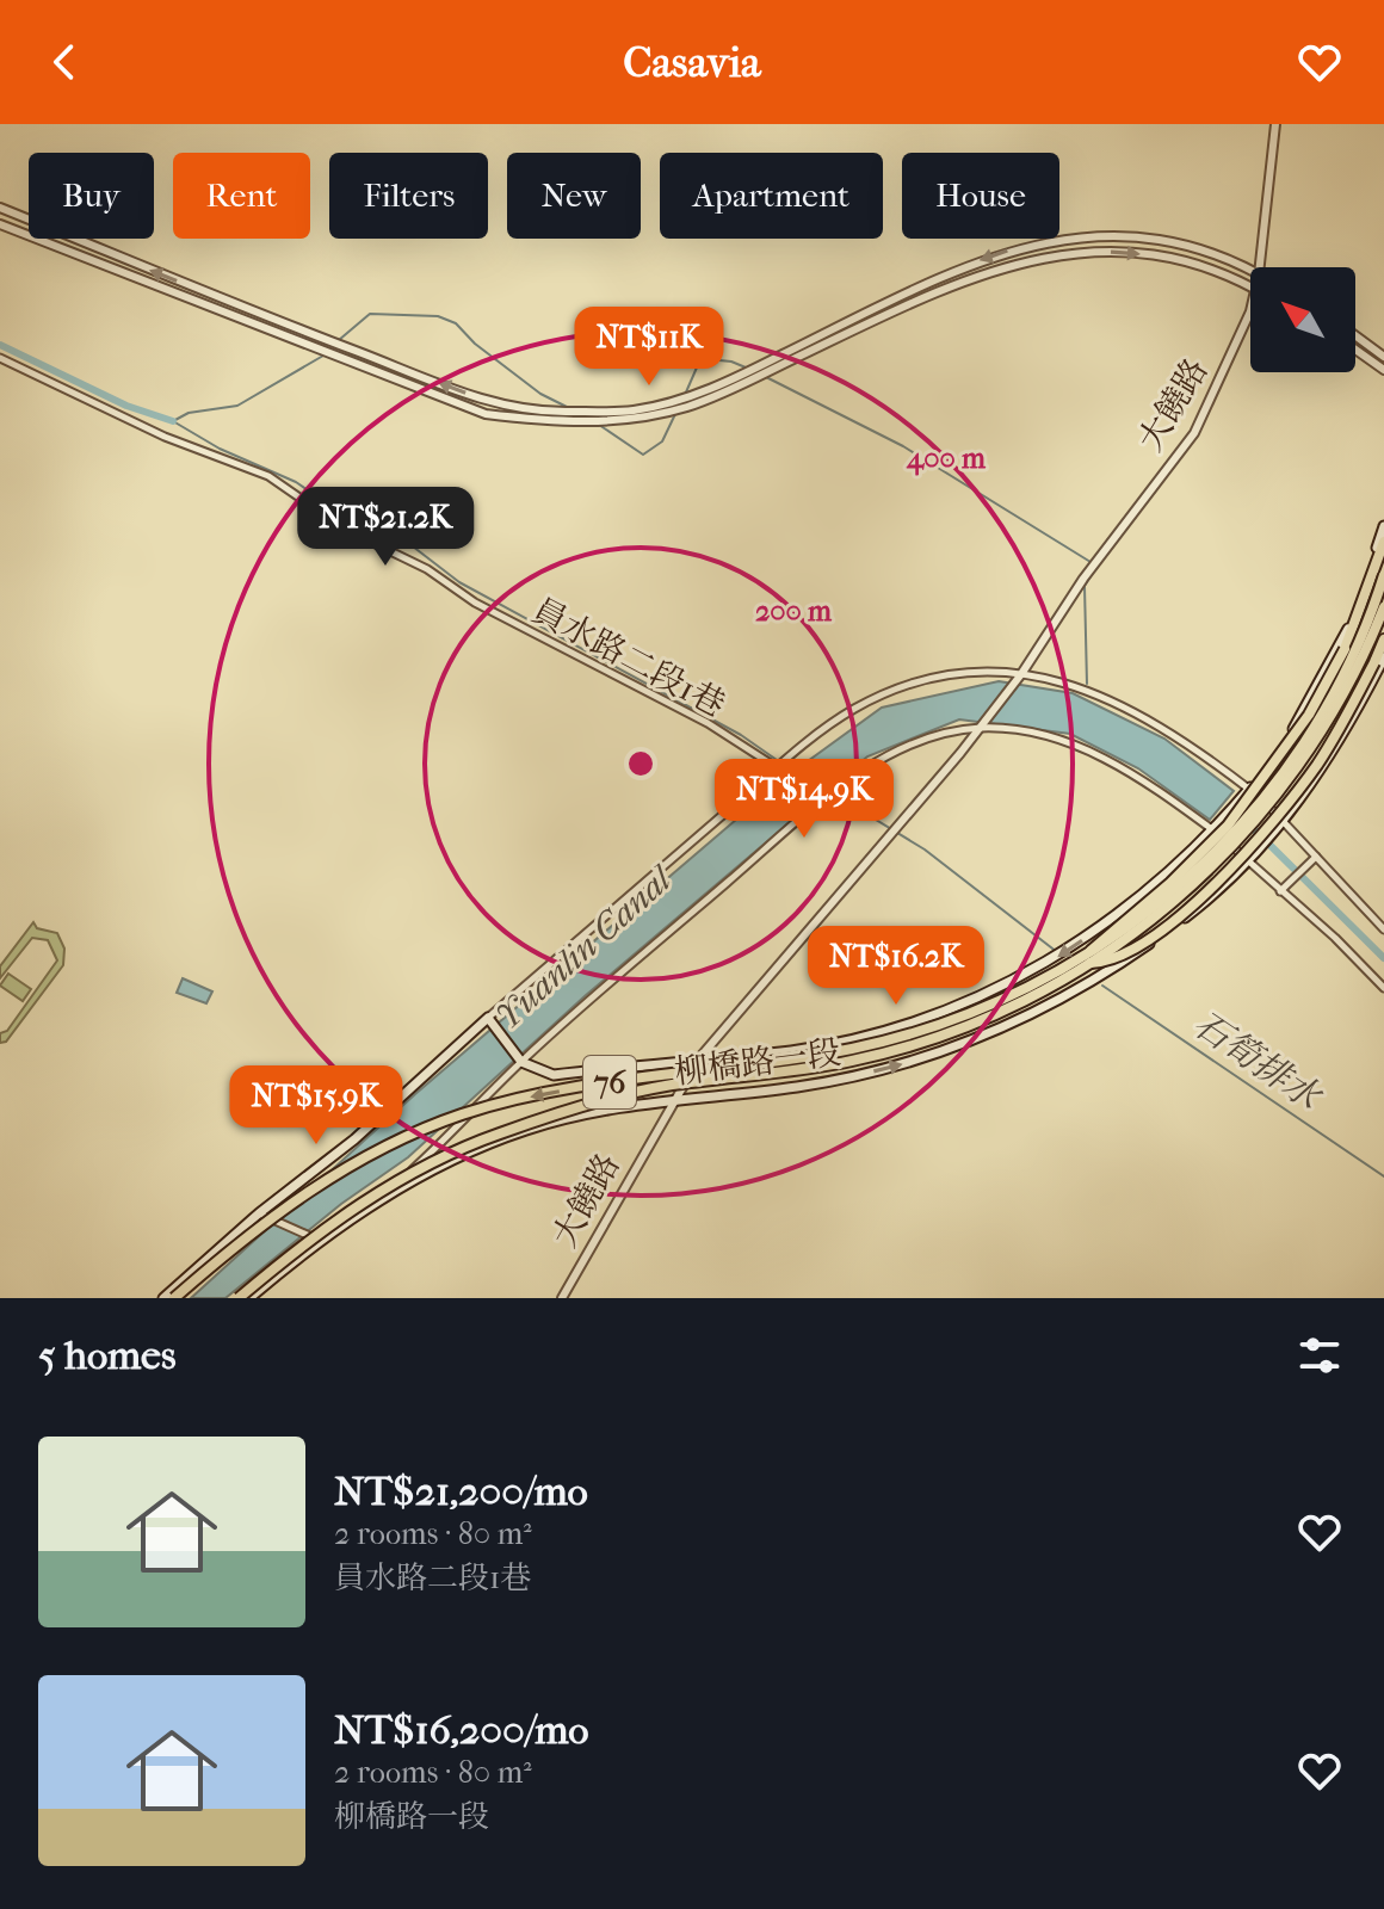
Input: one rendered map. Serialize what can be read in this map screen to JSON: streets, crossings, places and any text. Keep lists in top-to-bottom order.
{
  "streets": {
    "highway": ["76"],
    "main road": ["柳橋路一段"],
    "street": ["大饒路", "員水路二段1巷"]
  },
  "crossings": [
    ["大饒路", "柳橋路一段"]
  ],
  "water": ["Yuanlin Canal", "石筍排水"],
  "north": "top left",
  "page": {
    "header": "Casavia",
    "chip": [
      "Buy",
      "Rent",
      "Filters",
      "New",
      "Apartment",
      "House"
    ],
    "price": [
      "NT$11K",
      "NT$21.2K",
      "NT$14.9K",
      "NT$16.2K",
      "NT$15.9K"
    ],
    "heading": "5 homes",
    "list": [
      {
        "name": "NT$21,200/mo",
        "note": "2 rooms · 80 m² · 員水路二段1巷"
      },
      {
        "name": "NT$16,200/mo",
        "note": "2 rooms · 80 m² · 柳橋路一段"
      }
    ]
  },
  "rings": ["400 m", "200 m"]
}
